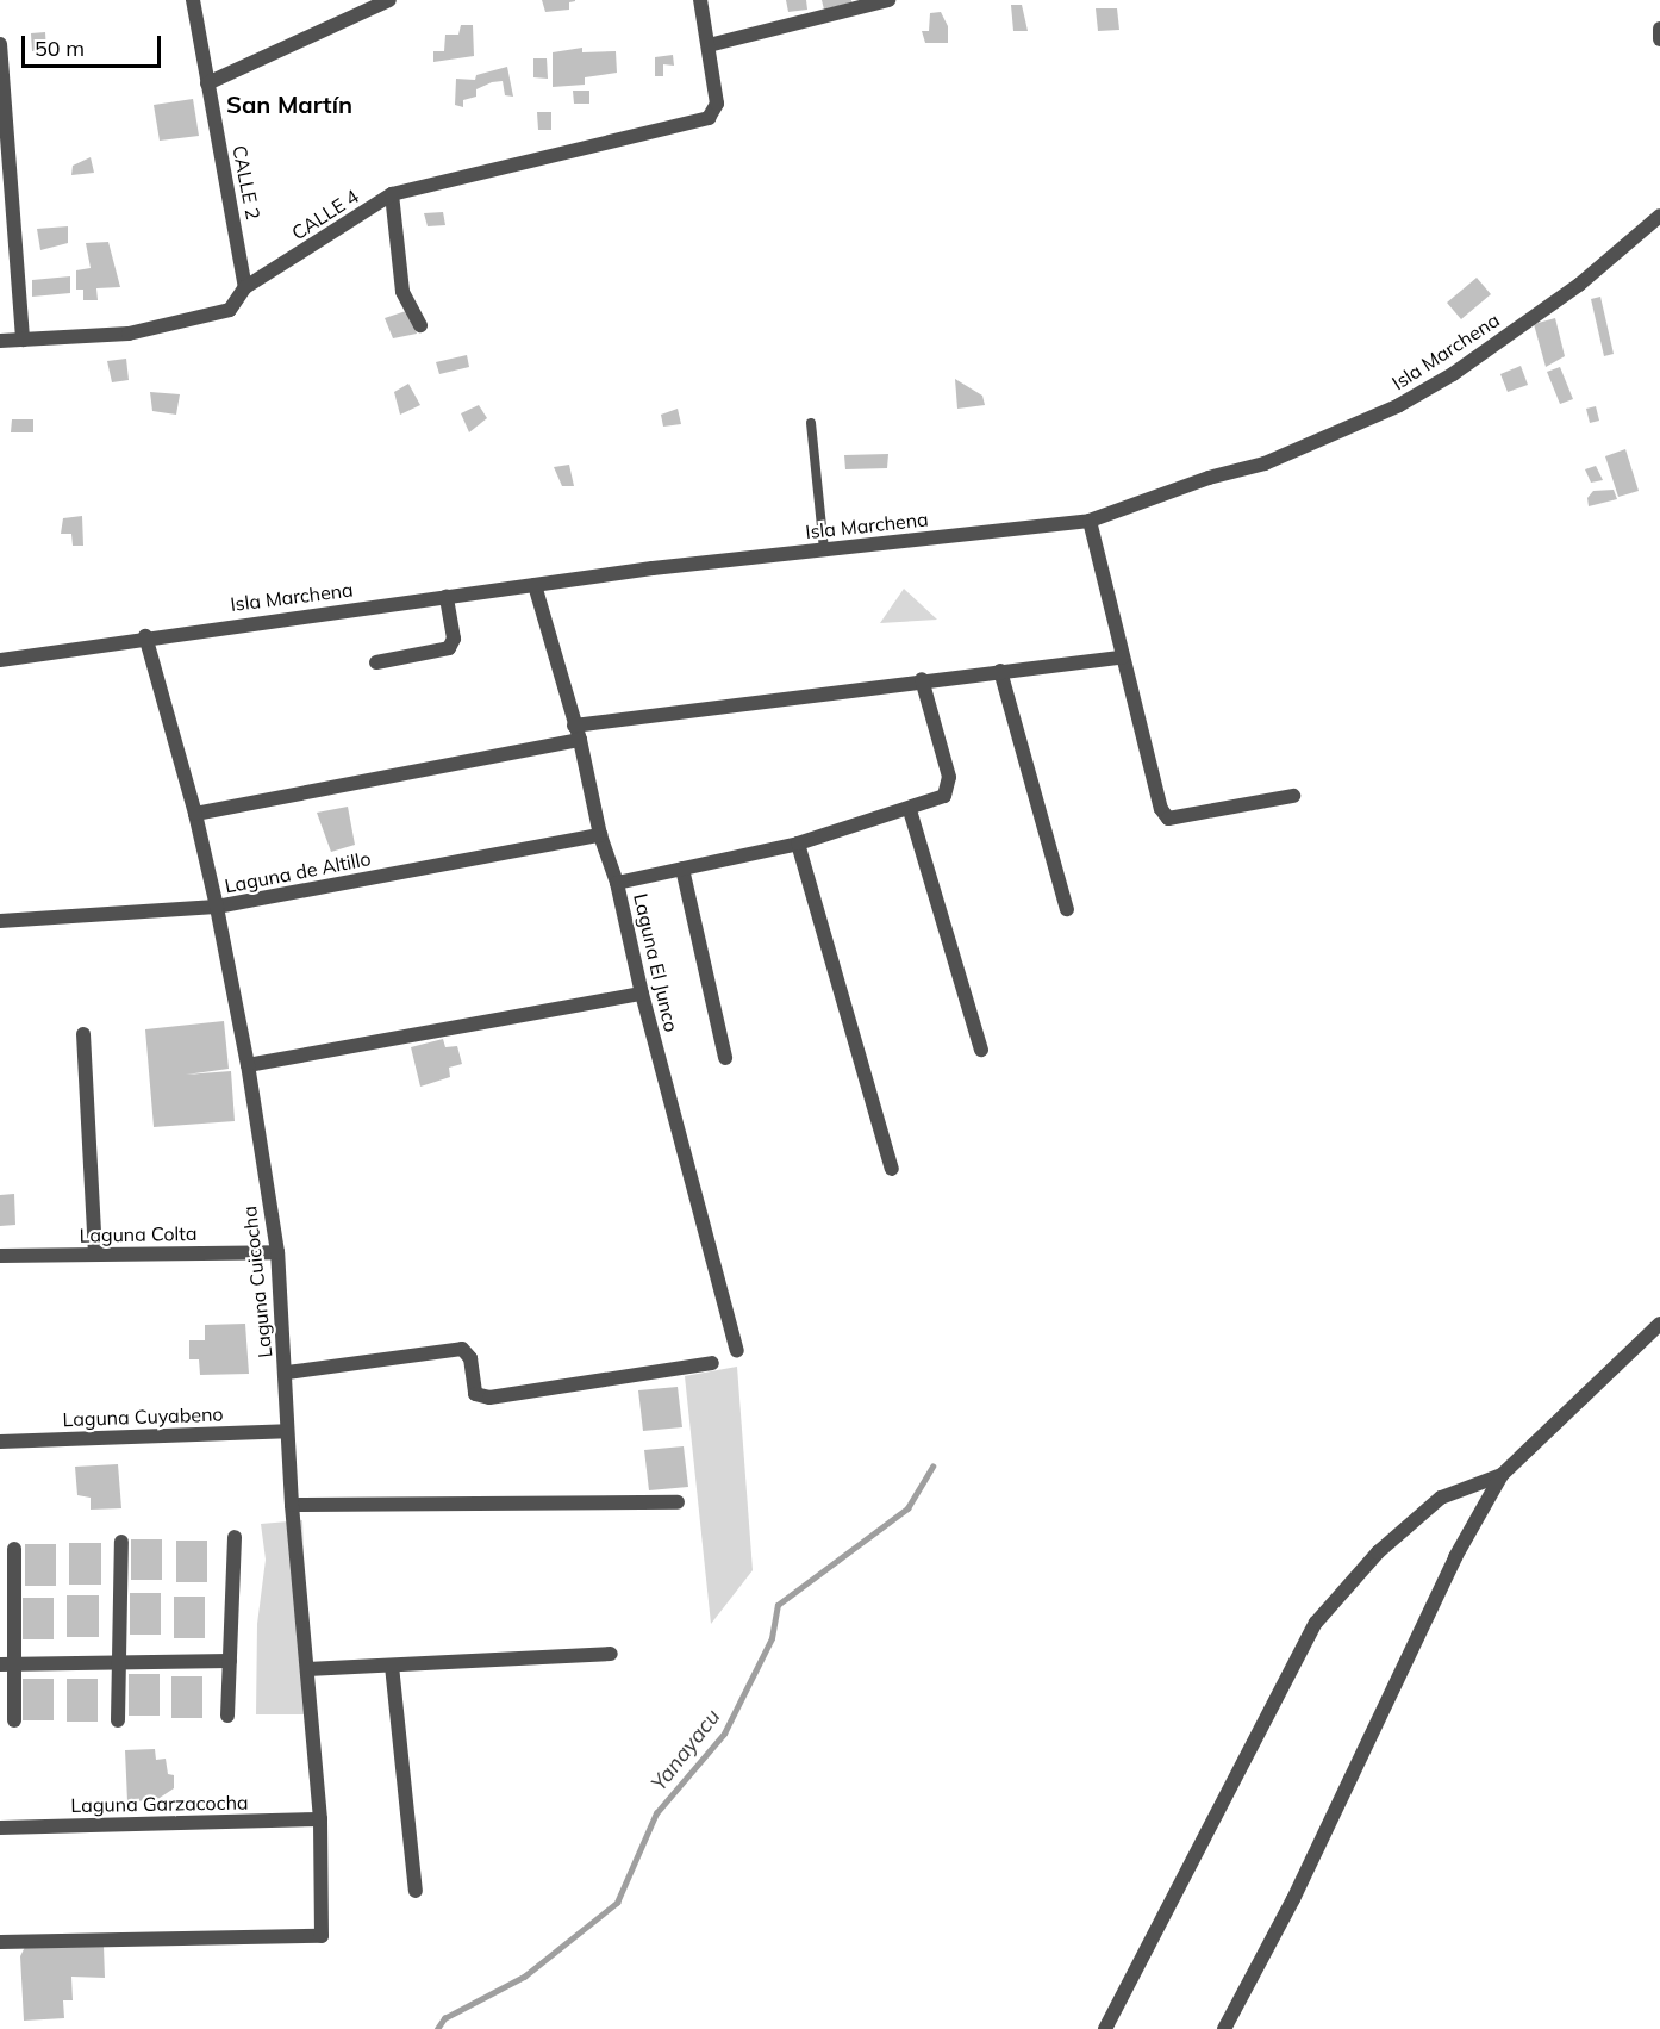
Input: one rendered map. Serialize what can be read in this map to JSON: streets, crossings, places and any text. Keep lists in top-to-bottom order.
{
  "streets": {
    "street": [
      "CALLE 2",
      "CALLE 4",
      "Isla Marchena",
      "Laguna de Altillo",
      "Laguna El Junco",
      "Laguna Colta",
      "Laguna Cuicocha",
      "Laguna Cuyabeno",
      "Laguna Garzacocha"
    ]
  },
  "crossings": [
    ["CALLE 2", "CALLE 4"],
    ["Isla Marchena", "Laguna El Junco"],
    ["Isla Marchena", "Laguna Cuicocha"],
    ["Laguna de Altillo", "Laguna El Junco"],
    ["Laguna de Altillo", "Laguna Cuicocha"],
    ["Laguna Colta", "Laguna Cuicocha"],
    ["Laguna Cuicocha", "Laguna Cuyabeno"],
    ["Laguna Cuicocha", "Laguna Garzacocha"]
  ],
  "districts": ["San Martín"],
  "water": ["Yanayacu"],
  "scale_bar": "50 m"
}
